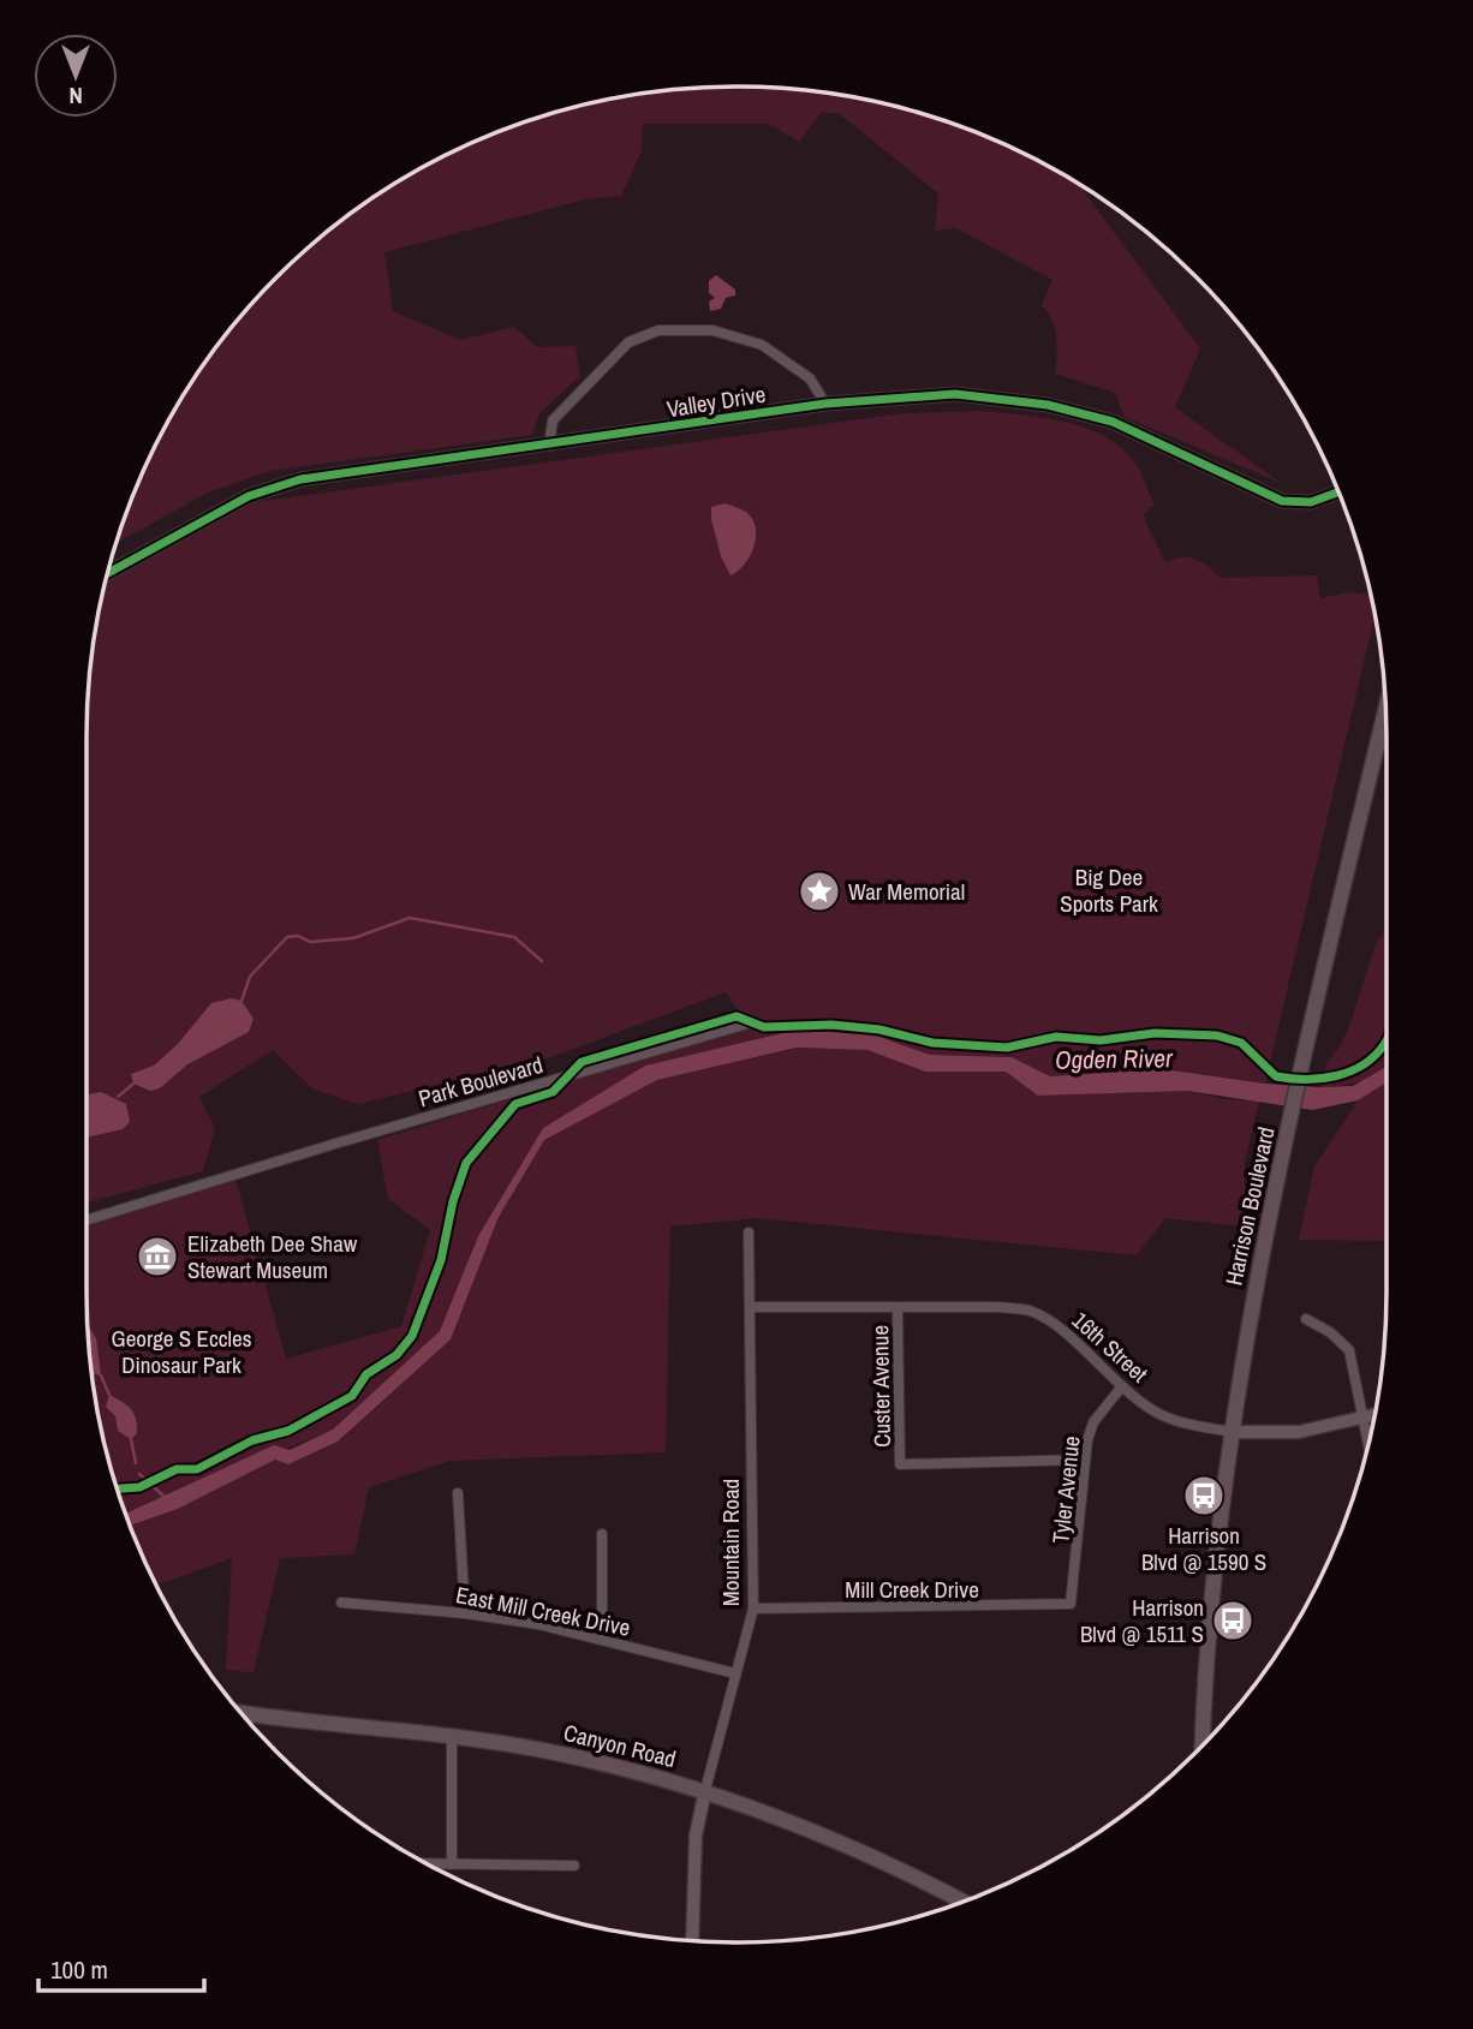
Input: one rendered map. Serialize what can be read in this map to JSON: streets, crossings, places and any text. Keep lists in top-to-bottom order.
{
  "streets": {
    "main road": ["Harrison Boulevard", "Canyon Road"],
    "street": [
      "Valley Drive",
      "Park Boulevard",
      "16th Street",
      "Custer Avenue",
      "Tyler Avenue",
      "Mountain Road",
      "Mill Creek Drive",
      "East Mill Creek Drive"
    ]
  },
  "crossings": [
    ["Harrison Boulevard", "16th Street"],
    ["16th Street", "Custer Avenue"],
    ["16th Street", "Tyler Avenue"],
    ["16th Street", "Mountain Road"],
    ["Custer Avenue", "Tyler Avenue"],
    ["Tyler Avenue", "Mill Creek Drive"],
    ["Mountain Road", "Mill Creek Drive"],
    ["Mountain Road", "East Mill Creek Drive"],
    ["Mountain Road", "Canyon Road"]
  ],
  "water": ["Ogden River"],
  "parks": ["Big Dee Sports Park", "George S Eccles Dinosaur Park"],
  "places": {
    "place": ["War Memorial"],
    "museum": ["Elizabeth Dee Shaw Stewart Museum"],
    "bus stop": ["Harrison Blvd @ 1590 S", "Harrison Blvd @ 1511 S"]
  },
  "scale_bar": "100 m",
  "north": "bottom"
}
